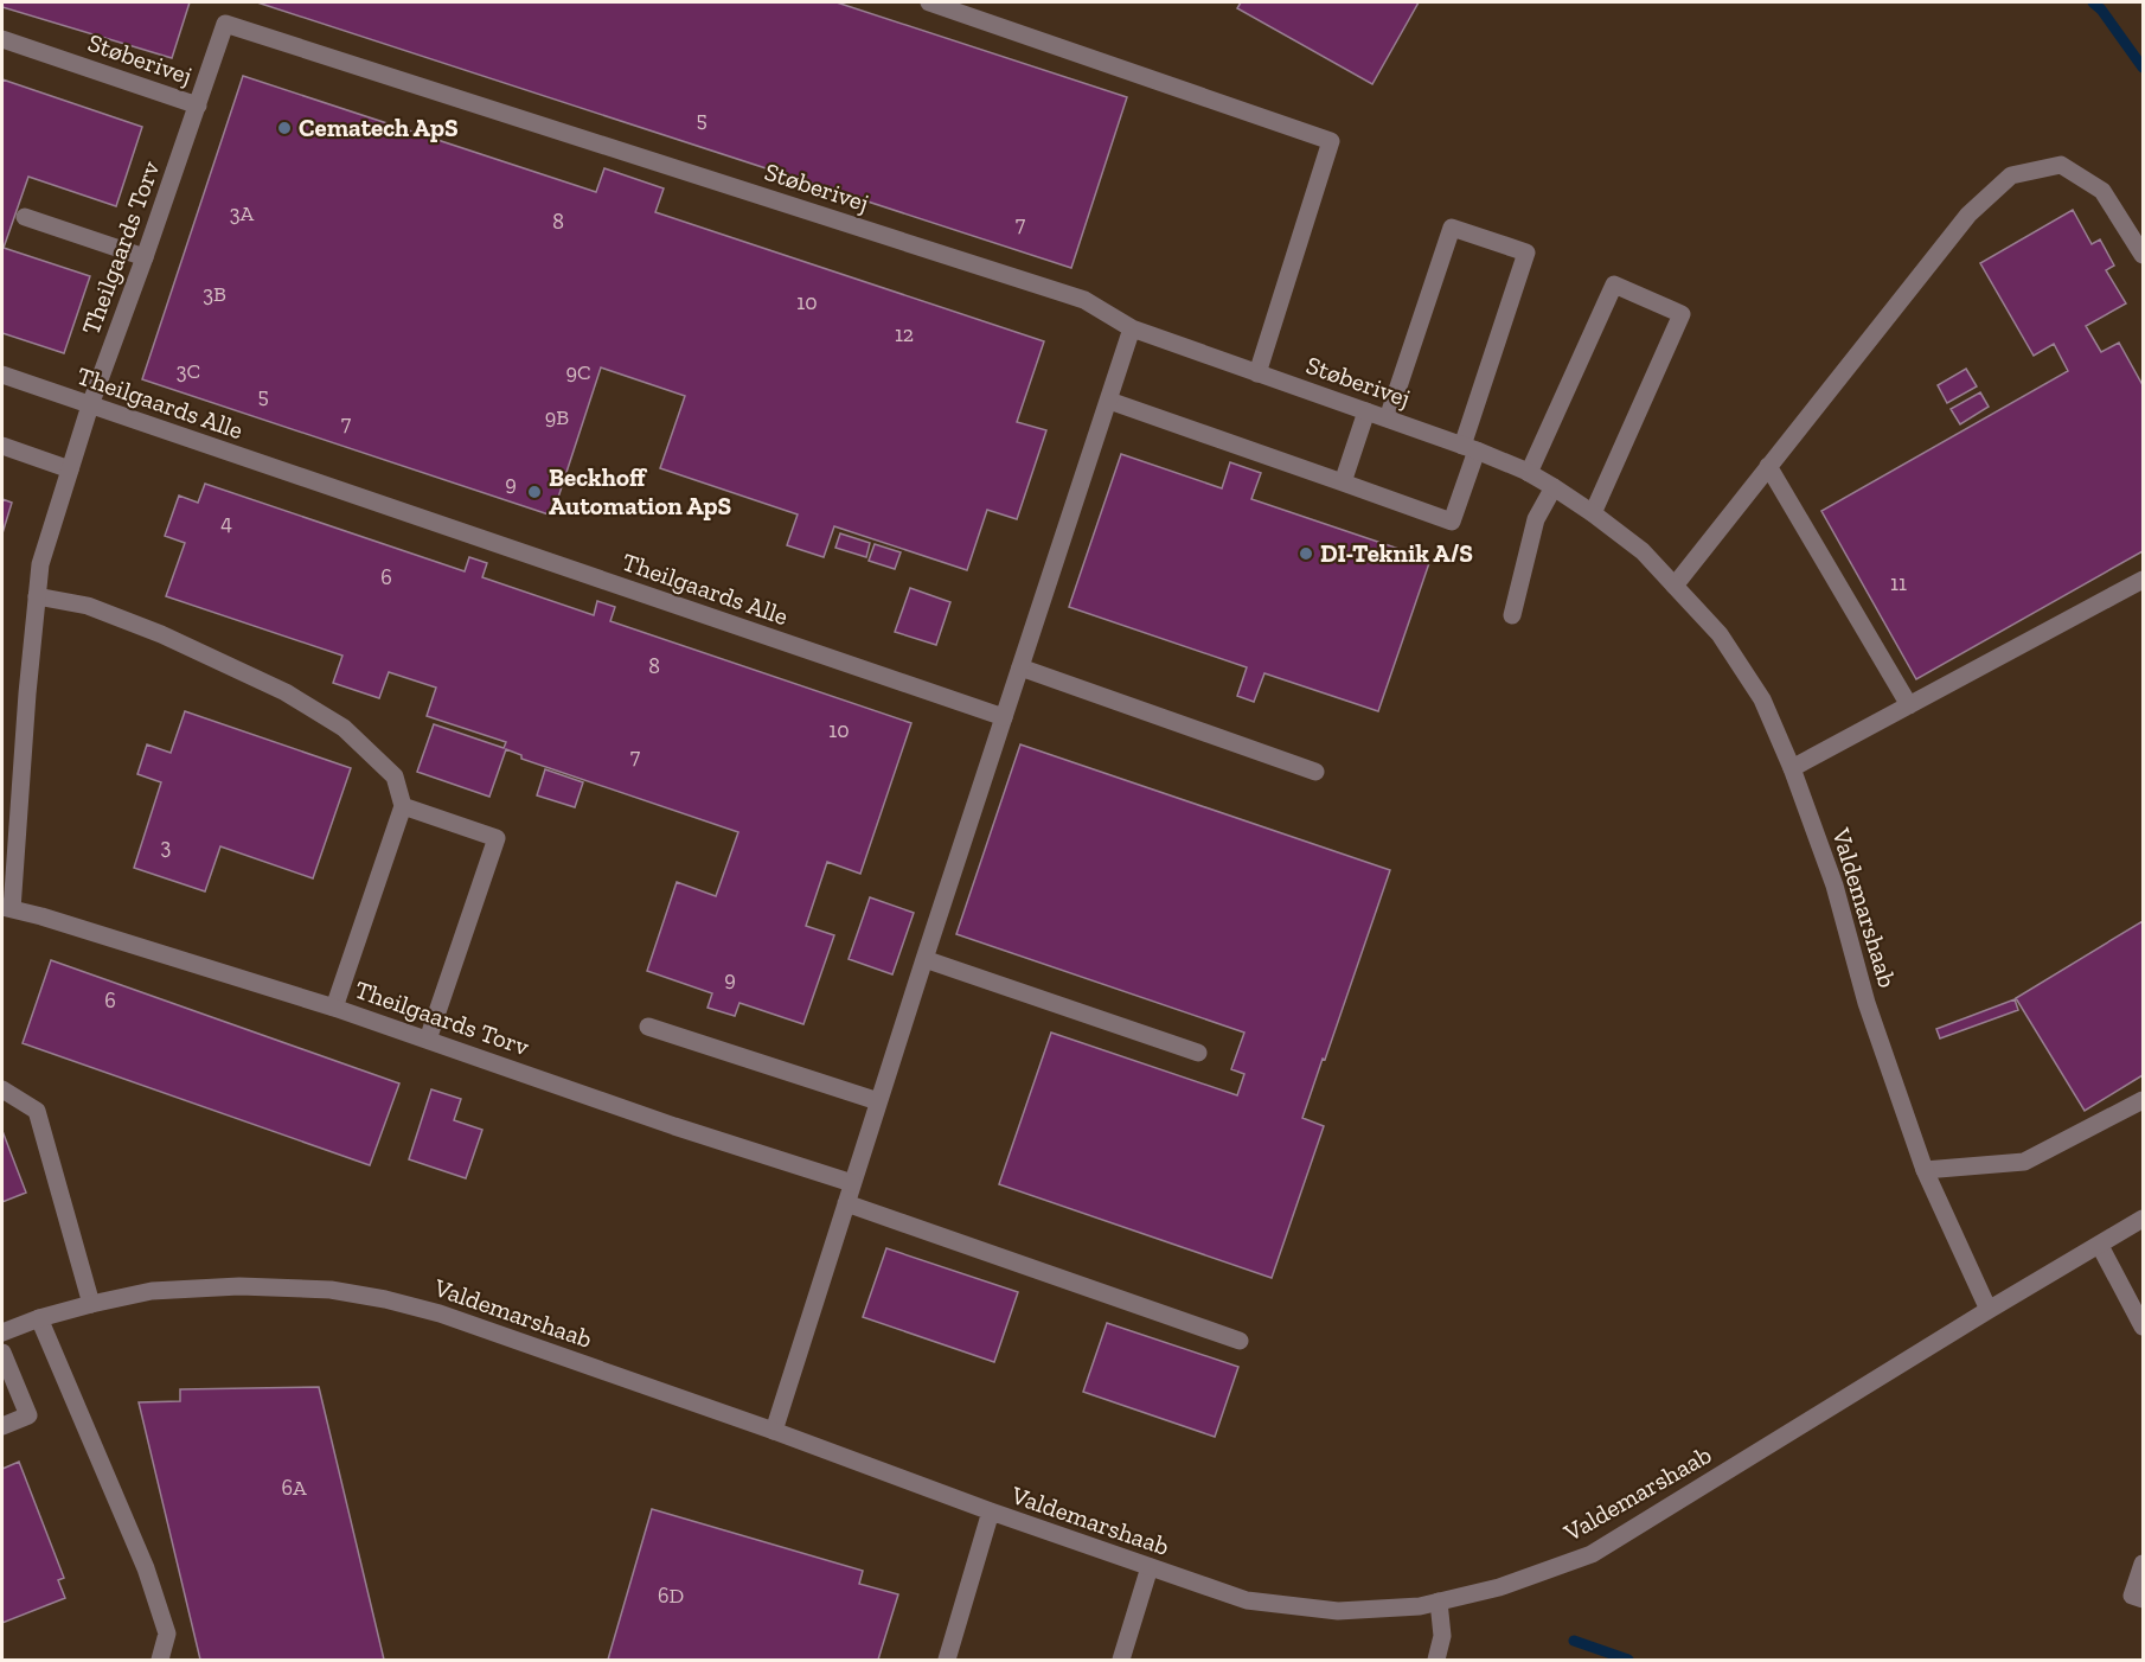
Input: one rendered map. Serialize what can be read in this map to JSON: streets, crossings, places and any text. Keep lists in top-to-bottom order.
{
  "streets": {
    "street": [
      "Støberivej",
      "Theilgaards Torv",
      "Theilgaards Alle",
      "Valdemarshaab"
    ]
  },
  "crossings": [
    ["Støberivej", "Theilgaards Torv"],
    ["Støberivej", "Valdemarshaab"],
    ["Theilgaards Torv", "Theilgaards Alle"]
  ],
  "places": ["Cematech ApS", "Beckhoff Automation ApS", "DI-Teknik A/S"],
  "house_numbers": [
    "5",
    "3A",
    "8",
    "7",
    "3B",
    "10",
    "12",
    "3C",
    "9C",
    "5",
    "9B",
    "7",
    "9",
    "4",
    "6",
    "11",
    "8",
    "10",
    "7",
    "3",
    "9",
    "6",
    "6A",
    "6D"
  ]
}
